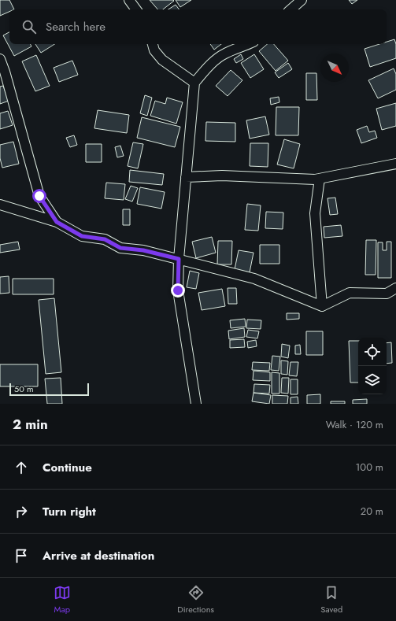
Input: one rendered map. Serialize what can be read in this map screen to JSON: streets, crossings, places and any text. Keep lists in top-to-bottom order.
{
  "scale_bar": "50 m",
  "north": "bottom right",
  "page": {
    "search": "Search here",
    "scale": "50 m",
    "heading": ["2 min", "Walk · 120 m"],
    "list": [
      ["Continue", "100 m"],
      ["Turn right", "20 m"],
      "Arrive at destination"
    ],
    "nav": ["Map", "Directions", "Saved"]
  }
}
